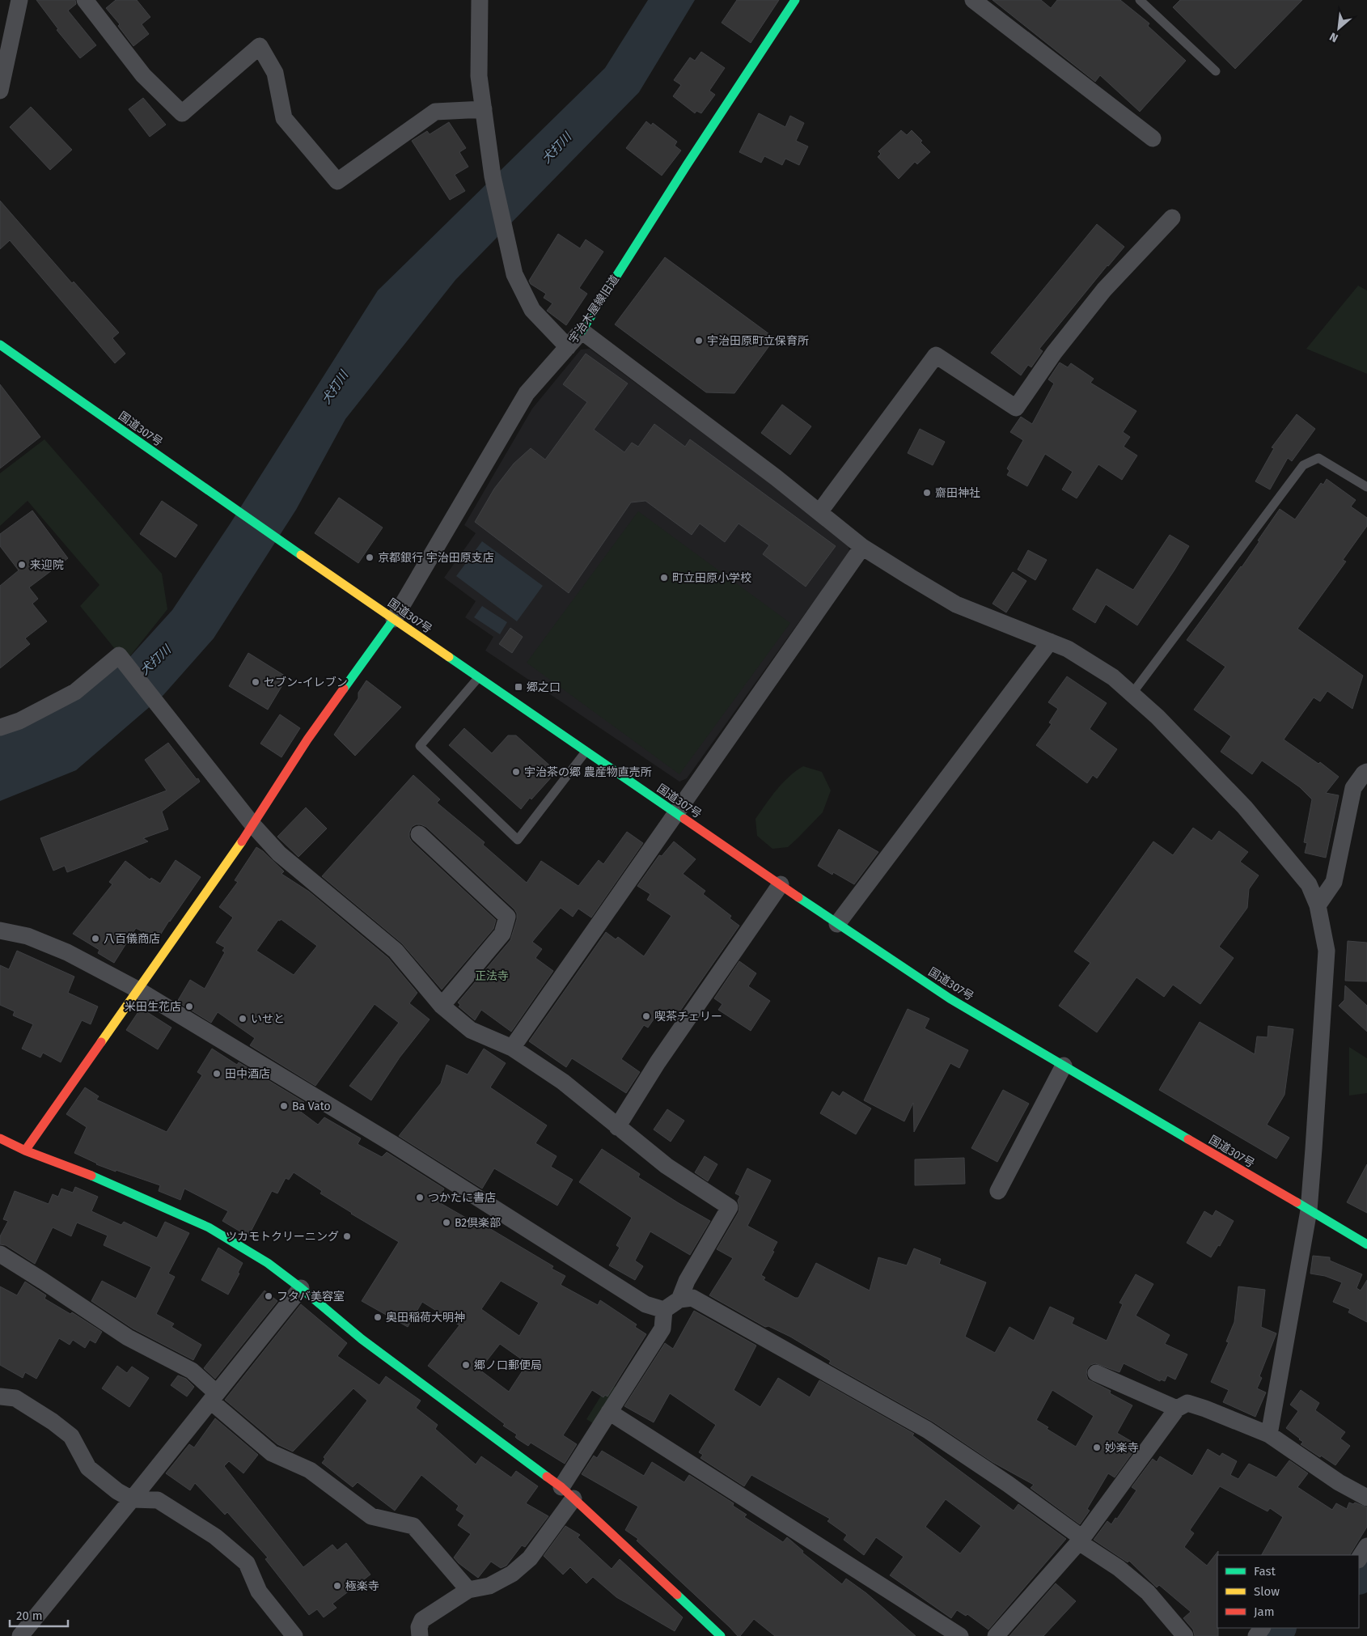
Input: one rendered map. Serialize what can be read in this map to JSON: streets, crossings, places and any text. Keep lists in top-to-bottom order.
{
  "streets": {
    "main road": ["宇治木屋線旧道", "国道307号"]
  },
  "crossings": [
    ["宇治木屋線旧道", "国道307号"]
  ],
  "water": ["犬打川"],
  "parks": ["正法寺"],
  "places": {
    "other": [
      "宇治田原町立保育所",
      "齋田神社",
      "京都銀行 宇治田原支店",
      "来迎院",
      "町立田原小学校",
      "セブン-イレブン",
      "宇治茶の郷 農産物直売所",
      "八百儀商店",
      "米田生花店",
      "喫茶チェリー",
      "いせと",
      "田中酒店",
      "Ba Vato",
      "つかたに書店",
      "B2倶楽部",
      "ツカモトクリーニング",
      "フタバ美容室",
      "奥田稲荷大明神",
      "郷ノ口郵便局",
      "妙楽寺",
      "極楽寺"
    ],
    "transit": ["郷之口"]
  },
  "legend": ["Fast", "Slow", "Jam"],
  "scale_bar": "20 m",
  "north": "bottom left"
}
